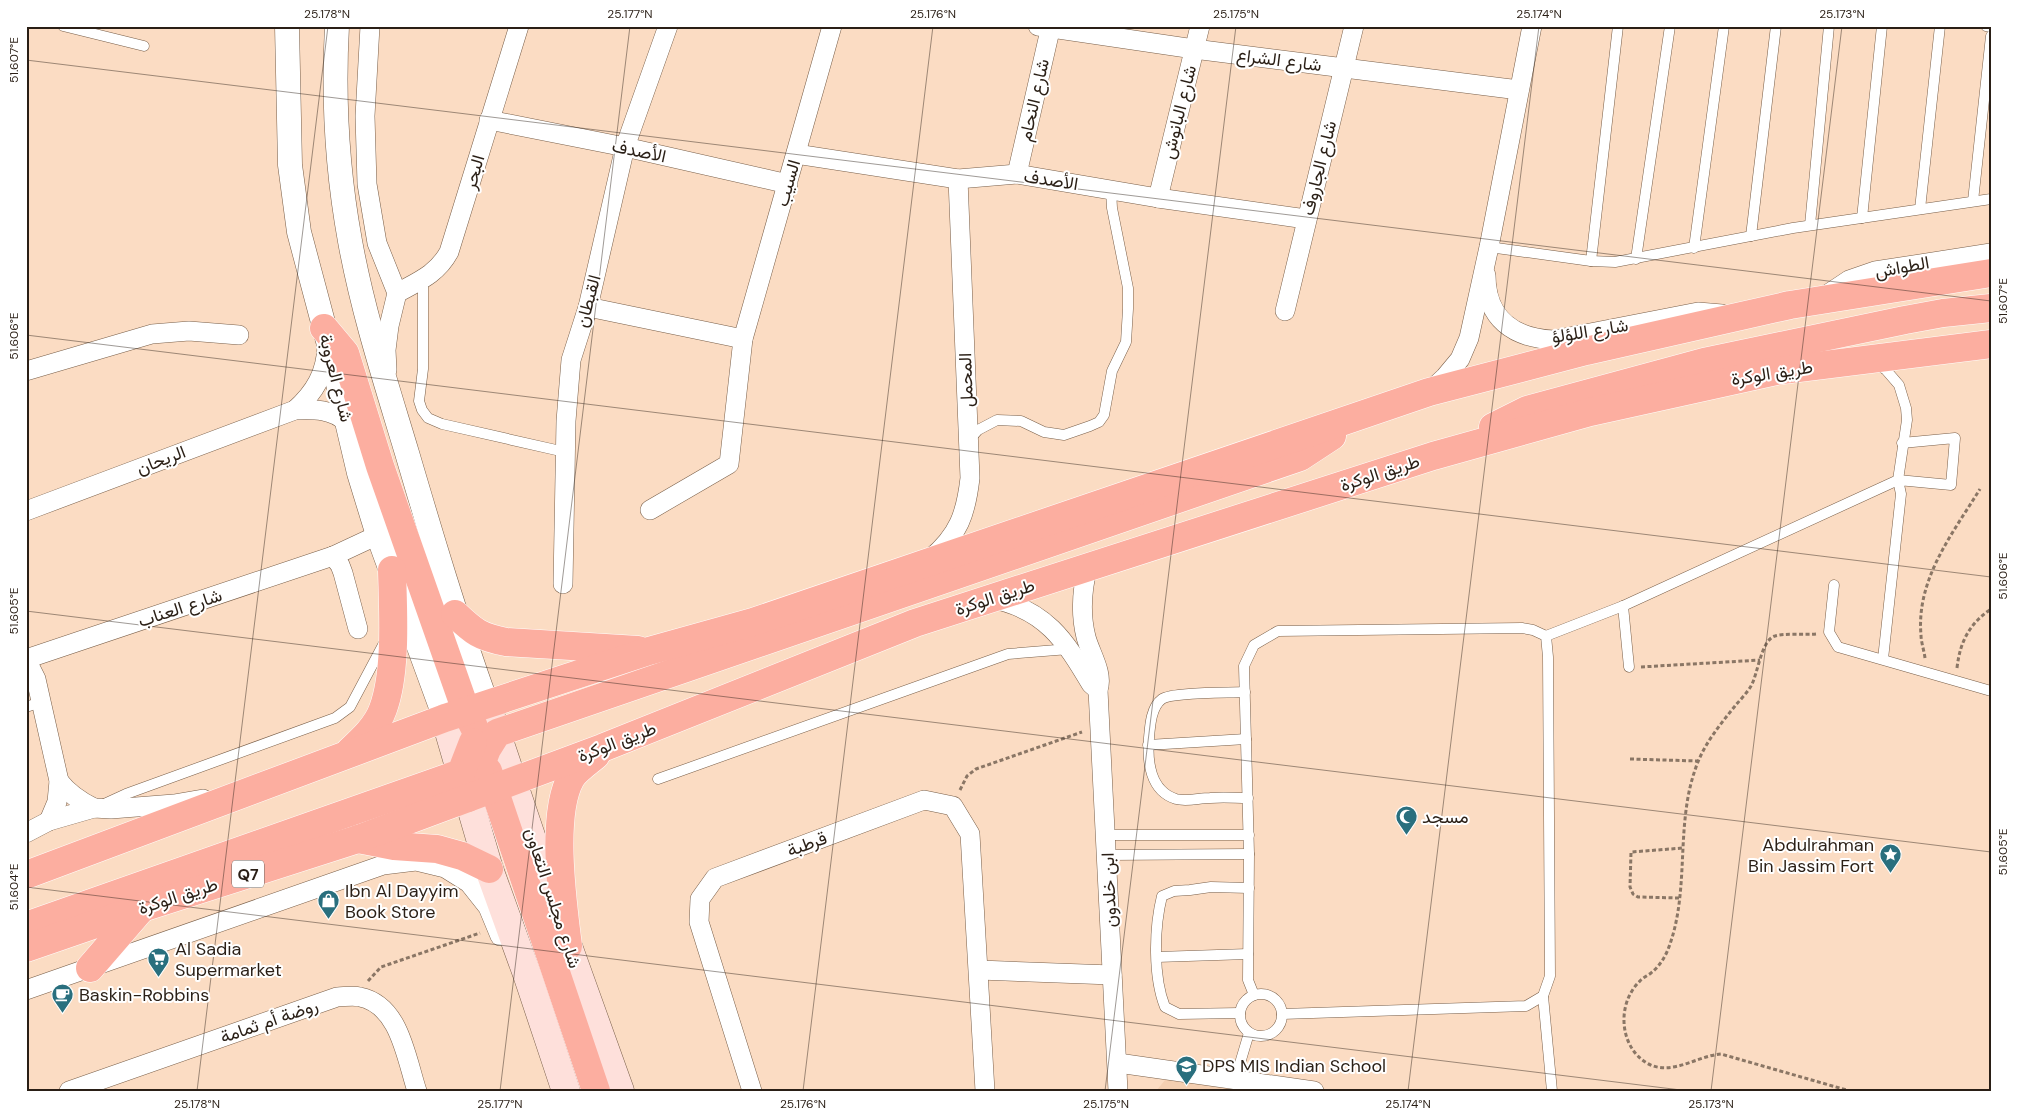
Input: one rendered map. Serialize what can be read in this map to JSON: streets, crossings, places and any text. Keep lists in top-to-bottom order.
{
  "streets": {
    "highway": ["طريق الوكرة", "Q7"],
    "main road": ["شارع مجلس التعاون"],
    "street": [
      "شارع الشراع",
      "شارع النحام",
      "شارع البانوش",
      "الأصدف",
      "شارع الجاروف",
      "البحر",
      "السيب",
      "الطواش",
      "القبطان",
      "شارع اللؤلؤ",
      "شارع العروبة",
      "المحمل",
      "الريحان",
      "شارع العناب",
      "قرطبة",
      "ابن خلدون",
      "روضة أم ثمامة"
    ]
  },
  "crossings": [
    ["شارع الشراع", "شارع النحام"],
    ["شارع الشراع", "شارع البانوش"],
    ["شارع الشراع", "شارع الجاروف"],
    ["شارع الشراع", "شارع اللؤلؤ"],
    ["شارع النحام", "الأصدف"],
    ["شارع البانوش", "الأصدف"],
    ["الأصدف", "شارع الجاروف"],
    ["الأصدف", "البحر"],
    ["الأصدف", "السيب"],
    ["الأصدف", "القبطان"],
    ["الأصدف", "المحمل"],
    ["الطواش", "طريق الوكرة"],
    ["شارع اللؤلؤ", "طريق الوكرة"],
    ["طريق الوكرة", "شارع العروبة"],
    ["طريق الوكرة", "المحمل"],
    ["طريق الوكرة", "ابن خلدون"],
    ["طريق الوكرة", "شارع مجلس التعاون"],
    ["شارع العروبة", "الريحان"],
    ["شارع العروبة", "شارع العناب"],
    ["شارع العروبة", "شارع مجلس التعاون"]
  ],
  "places": {
    "mosque": ["مسجد"],
    "place": ["Abdulrahman Bin Jassim Fort"],
    "shop": ["Ibn Al Dayyim Book Store"],
    "supermarket": ["Al Sadia Supermarket"],
    "cafe": ["Baskin-Robbins"],
    "school or university": ["DPS MIS Indian School"]
  },
  "coordinates": [
    "25.178°N",
    "25.177°N",
    "25.176°N",
    "25.175°N",
    "25.174°N",
    "25.173°N",
    "51.607°E",
    "51.606°E",
    "51.605°E",
    "51.604°E"
  ]
}
